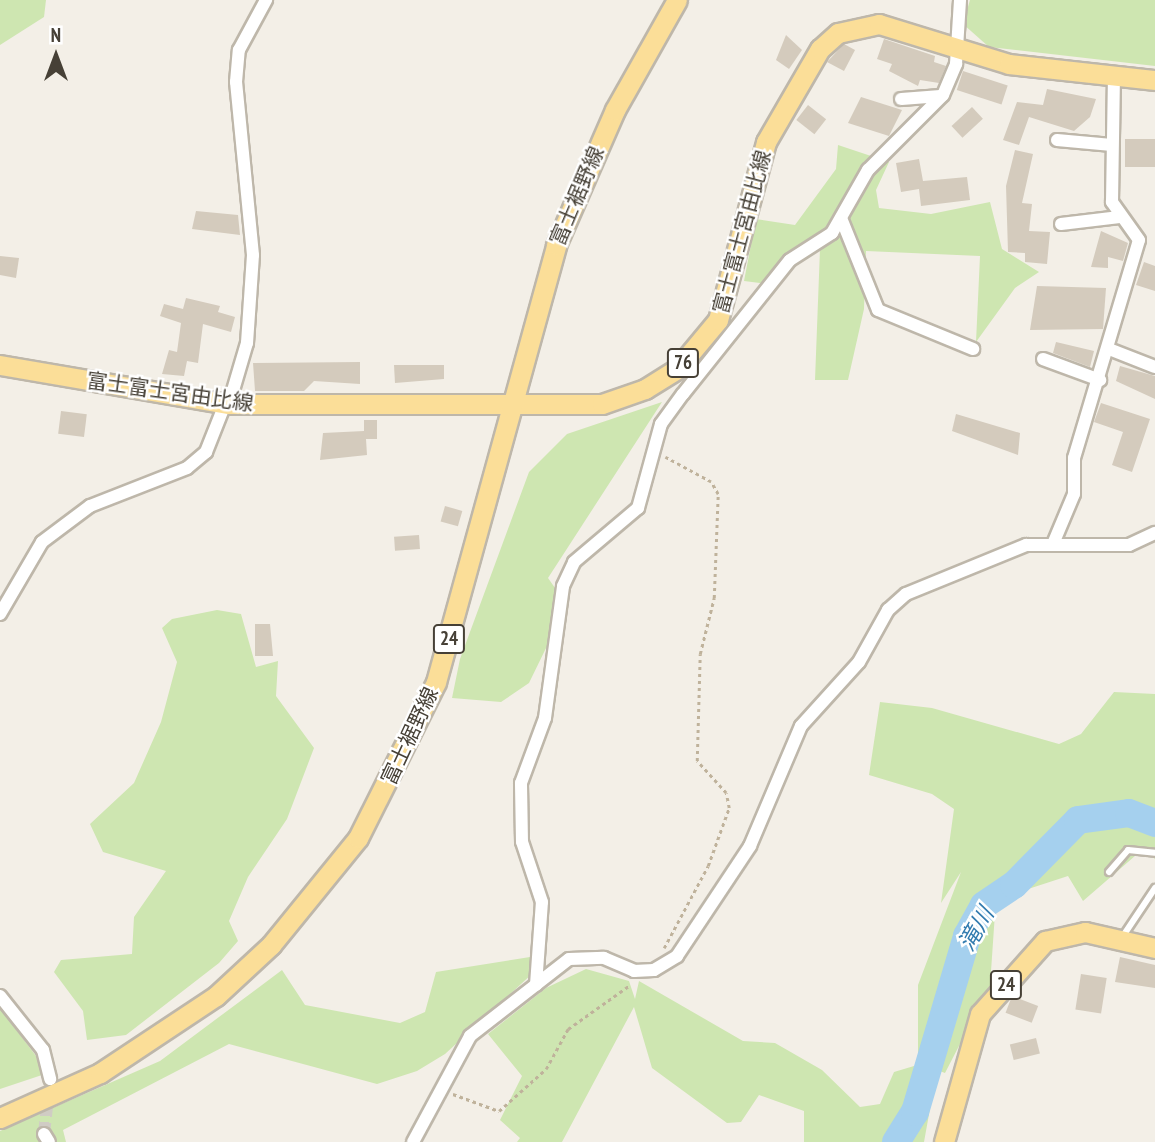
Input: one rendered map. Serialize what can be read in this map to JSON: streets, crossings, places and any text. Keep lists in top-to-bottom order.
{
  "streets": {
    "main road": [
      "富士裾野線",
      "富士富士宮由比線",
      "76",
      "24"
    ]
  },
  "crossings": [
    ["富士裾野線", "富士富士宮由比線"]
  ],
  "water": ["滝川"],
  "north": "top"
}
